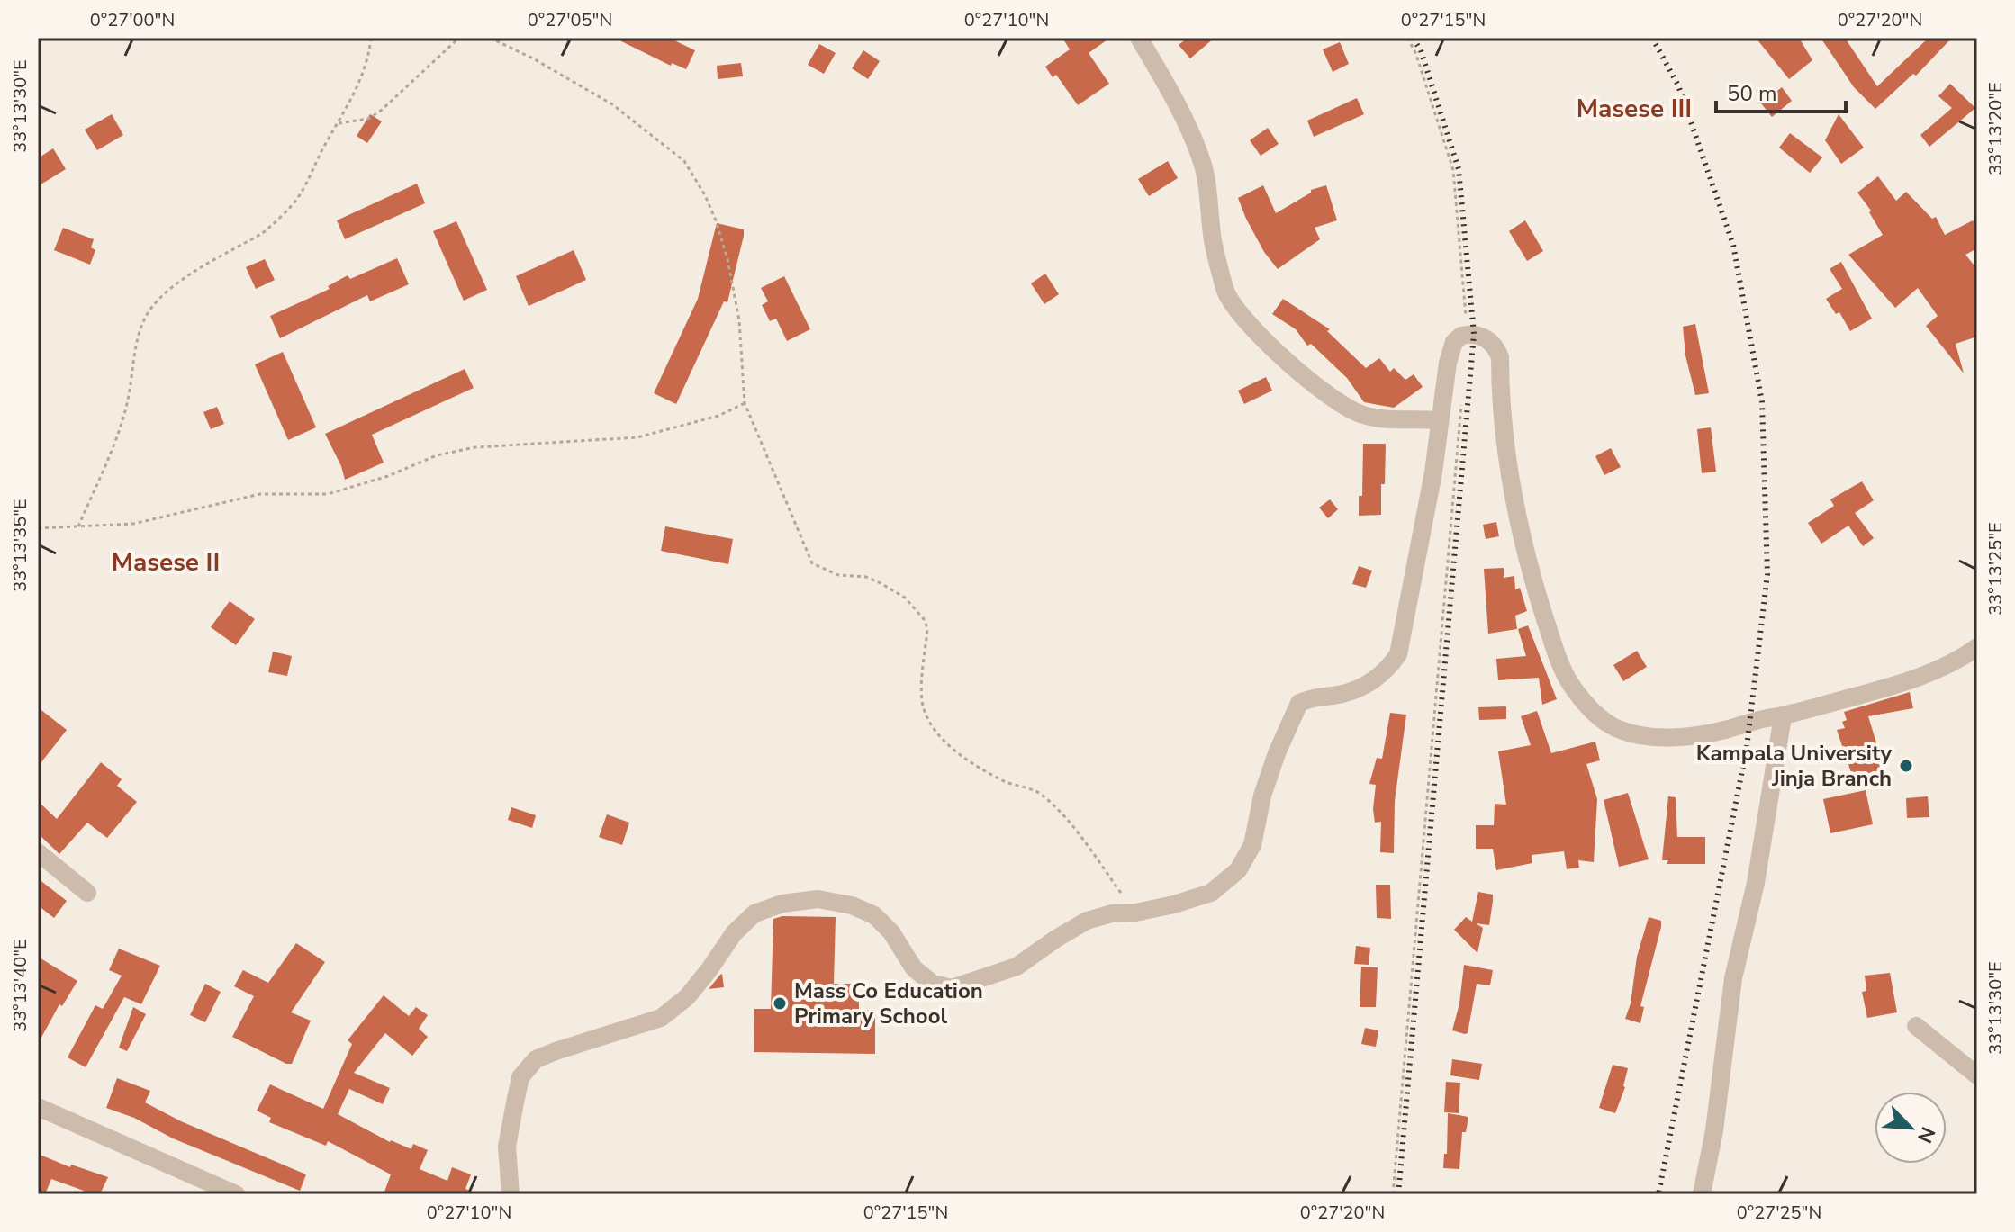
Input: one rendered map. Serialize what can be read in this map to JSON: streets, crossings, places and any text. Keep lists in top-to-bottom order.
{
  "districts": ["Masese III", "Masese II"],
  "places": ["Kampala University Jinja Branch", "Mass Co Education Primary School"],
  "scale_bar": "50 m",
  "north": "bottom right",
  "coordinates": [
    "0°27'00\"N",
    "0°27'05\"N",
    "0°27'10\"N",
    "0°27'15\"N",
    "0°27'20\"N",
    "33°13'30\"E",
    "33°13'20\"E",
    "33°13'35\"E",
    "33°13'25\"E",
    "33°13'40\"E",
    "0°27'25\"N"
  ]
}
